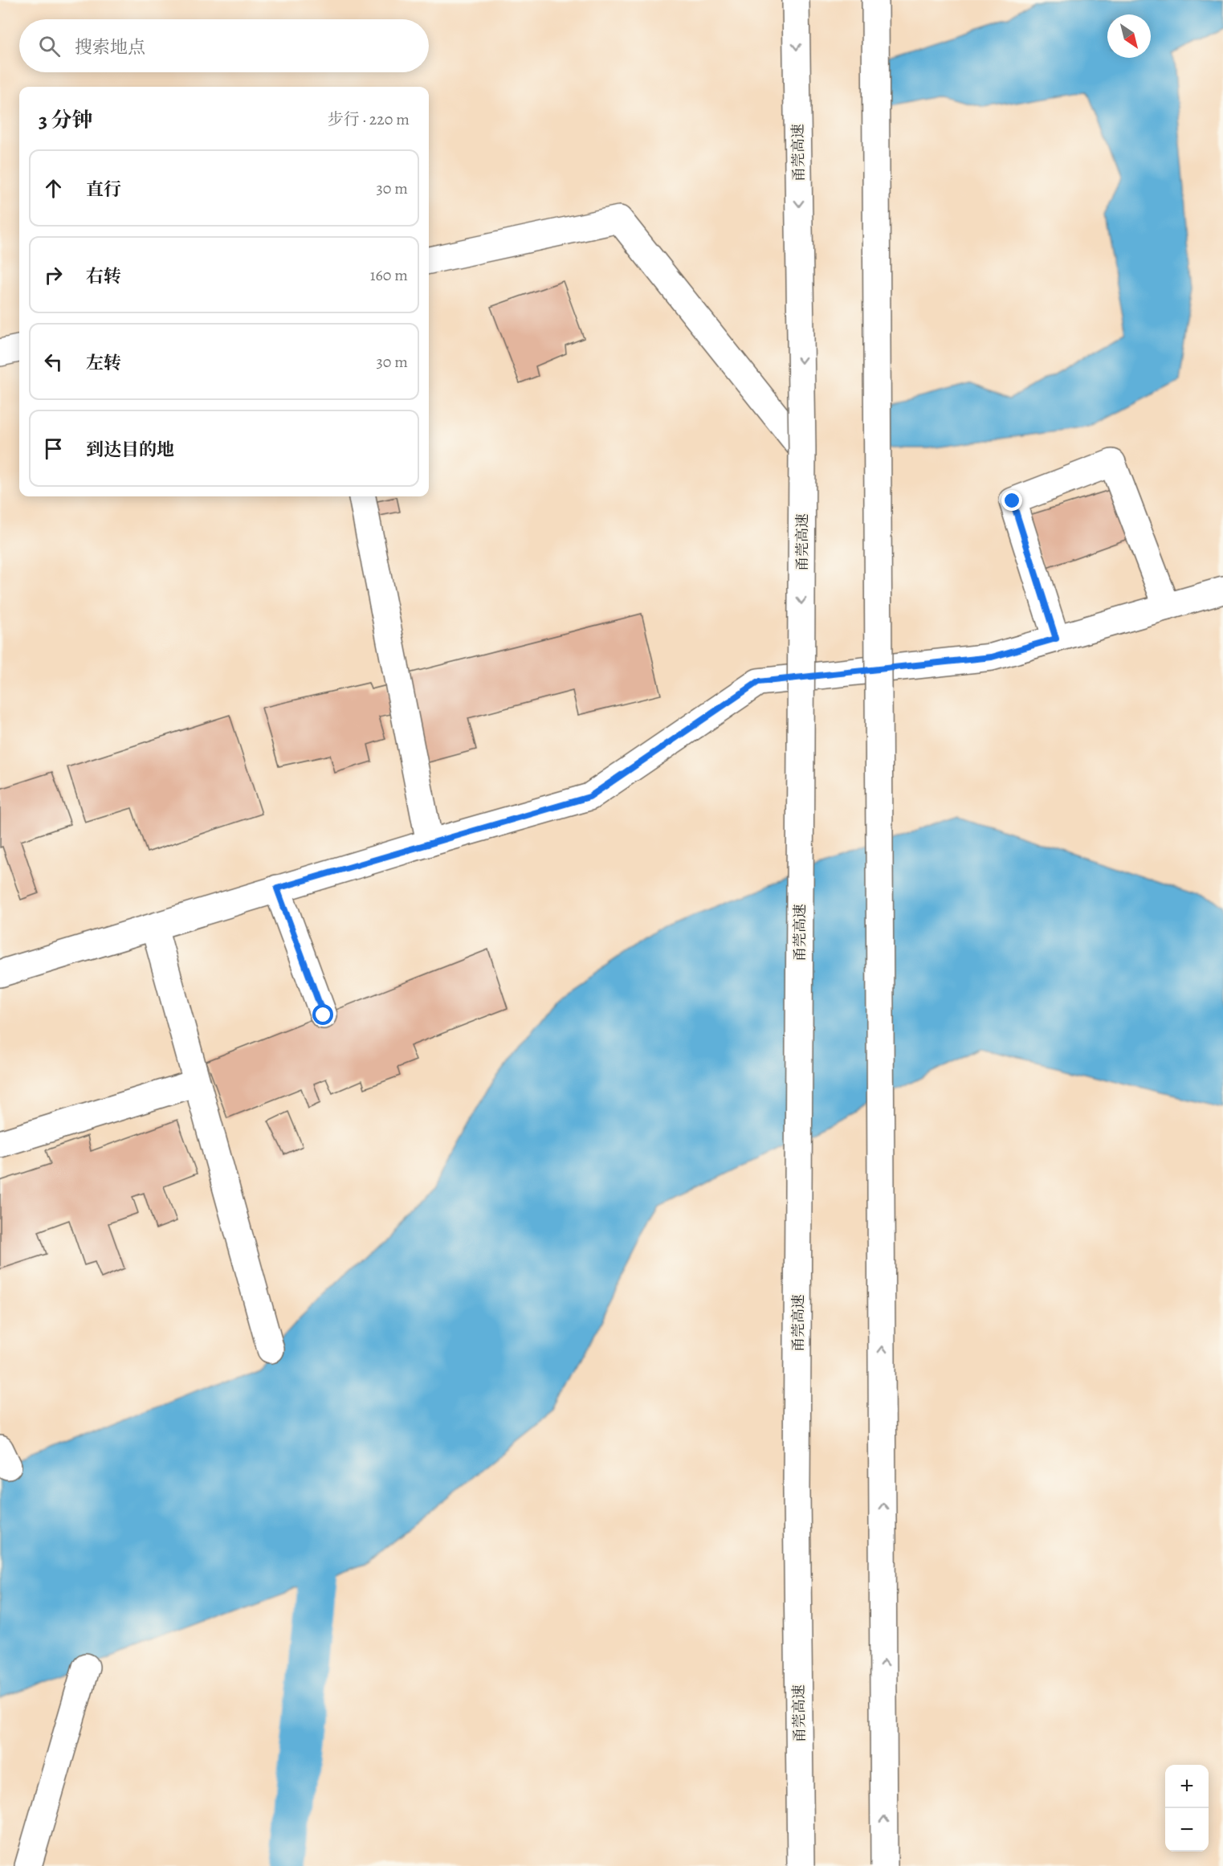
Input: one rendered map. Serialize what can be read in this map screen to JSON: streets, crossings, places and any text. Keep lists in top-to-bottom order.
{
  "streets": {
    "main road": ["甬莞高速"]
  },
  "north": "bottom right",
  "page": {
    "search": "搜索地点",
    "heading": ["3 分钟", "步行 · 220 m"],
    "list": [
      ["直行", "30 m"],
      ["右转", "160 m"],
      ["左转", "30 m"],
      "到达目的地"
    ],
    "map_buttons": ["+", "−"]
  }
}
